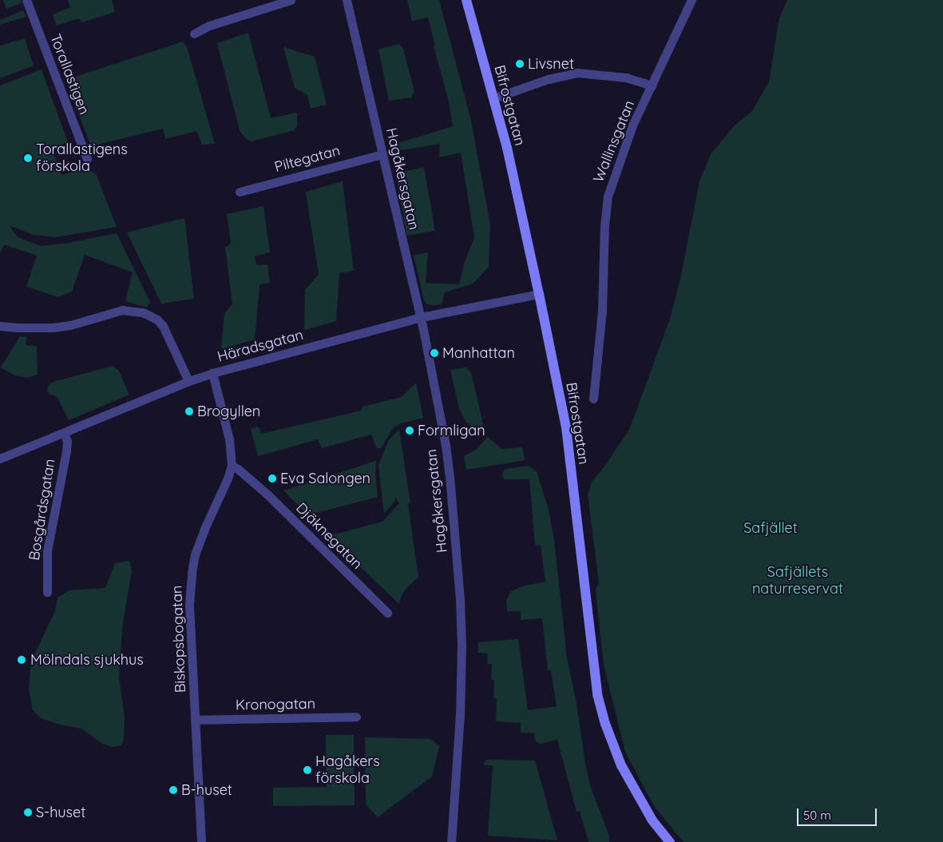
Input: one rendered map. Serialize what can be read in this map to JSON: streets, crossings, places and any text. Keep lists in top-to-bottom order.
{
  "streets": {
    "main road": ["Bifrostgatan"],
    "street": [
      "Torallastigen",
      "Wallinsgatan",
      "Piltegatan",
      "Hagåkersgatan",
      "Häradsgatan",
      "Bosgårdsgatan",
      "Djäknegatan",
      "Biskopsbogatan",
      "Kronogatan"
    ]
  },
  "crossings": [
    ["Bifrostgatan", "Häradsgatan"],
    ["Piltegatan", "Hagåkersgatan"],
    ["Hagåkersgatan", "Häradsgatan"],
    ["Häradsgatan", "Bosgårdsgatan"],
    ["Häradsgatan", "Biskopsbogatan"],
    ["Djäknegatan", "Biskopsbogatan"],
    ["Biskopsbogatan", "Kronogatan"]
  ],
  "parks": ["Safjället", "Safjällets naturreservat"],
  "places": [
    "Livsnet",
    "Torallastigens förskola",
    "Manhattan",
    "Brogyllen",
    "Formligan",
    "Eva Salongen",
    "Mölndals sjukhus",
    "Hagåkers förskola",
    "B-huset",
    "S-huset"
  ],
  "scale_bar": "50 m"
}
